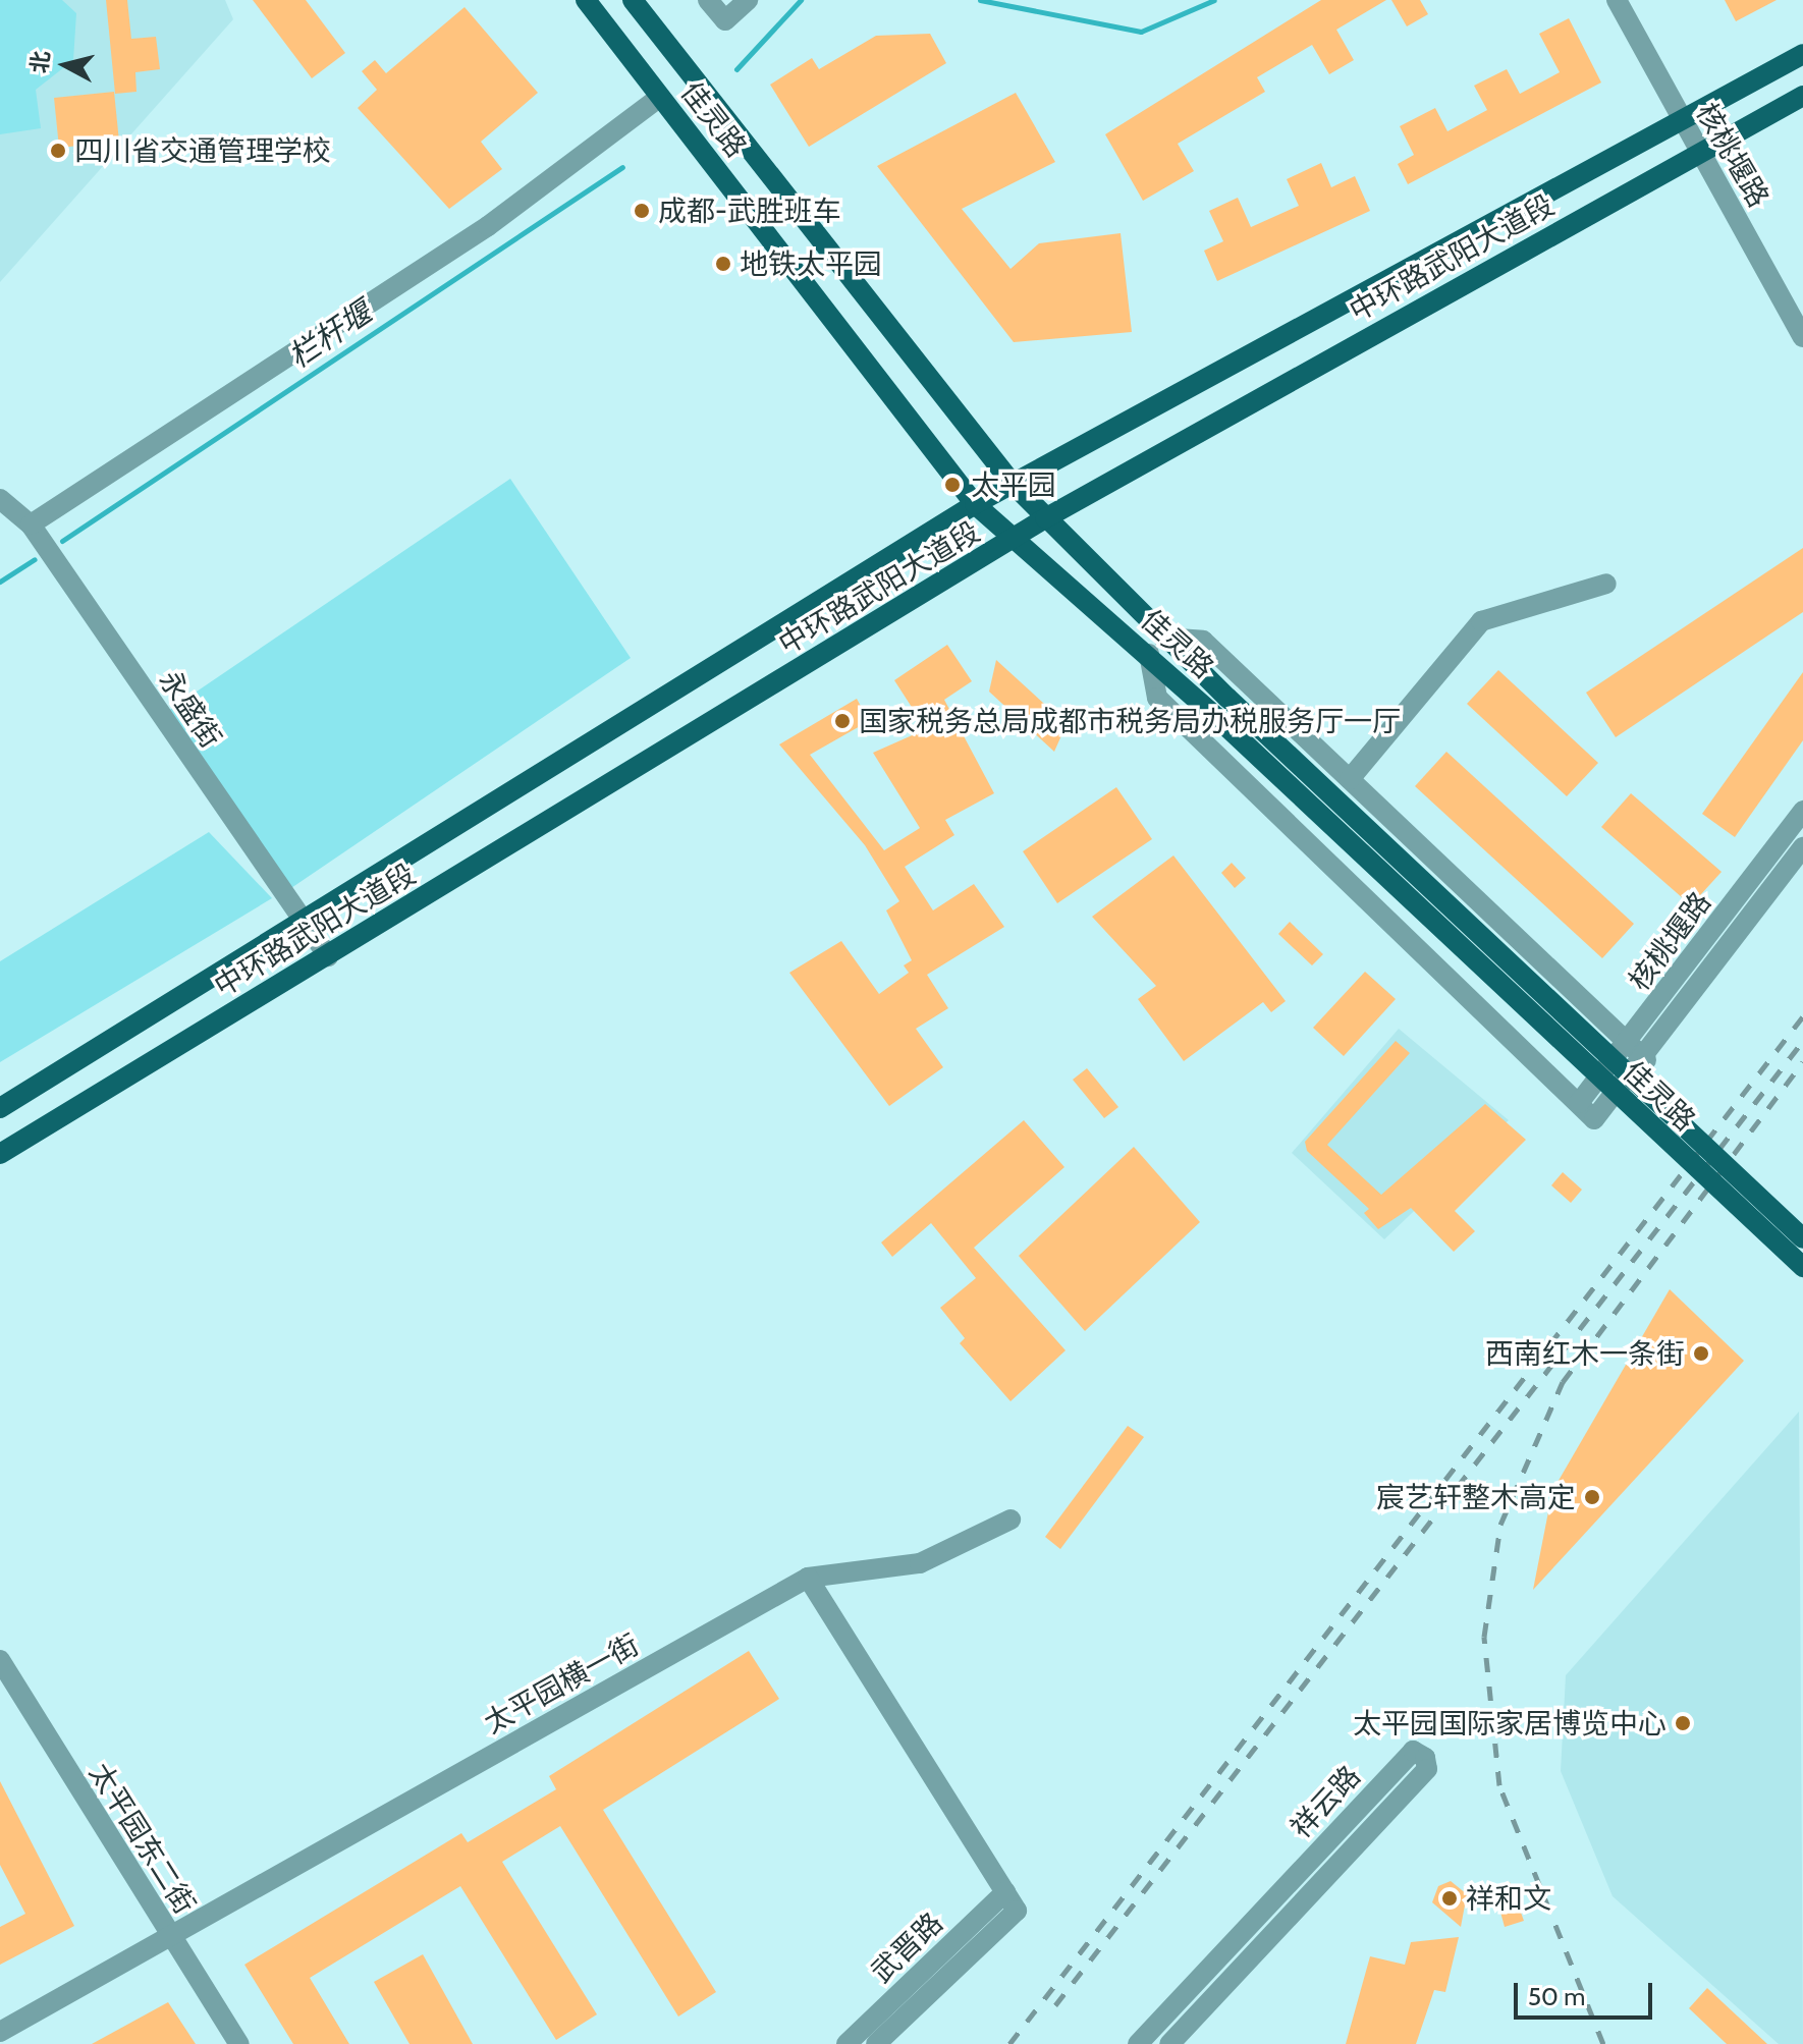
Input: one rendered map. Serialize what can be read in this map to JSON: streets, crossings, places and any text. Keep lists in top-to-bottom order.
{
  "streets": {
    "main road": ["佳灵路", "中环路武阳大道段"],
    "street": [
      "核桃堰路",
      "永盛街",
      "太平园横一街",
      "祥云路",
      "太平园东二街",
      "武晋路"
    ]
  },
  "crossings": [
    ["佳灵路", "中环路武阳大道段"],
    ["核桃堰路", "中环路武阳大道段"],
    ["中环路武阳大道段", "永盛街"],
    ["太平园横一街", "太平园东二街"]
  ],
  "water": ["栏杆堰"],
  "places": [
    "四川省交通管理学校",
    "成都-武胜班车",
    "地铁太平园",
    "太平园",
    "国家税务总局成都市税务局办税服务厅一厅",
    "西南红木一条街",
    "宸艺轩整木高定",
    "太平园国际家居博览中心",
    "祥和文"
  ],
  "scale_bar": "50 m",
  "north": "left"
}
